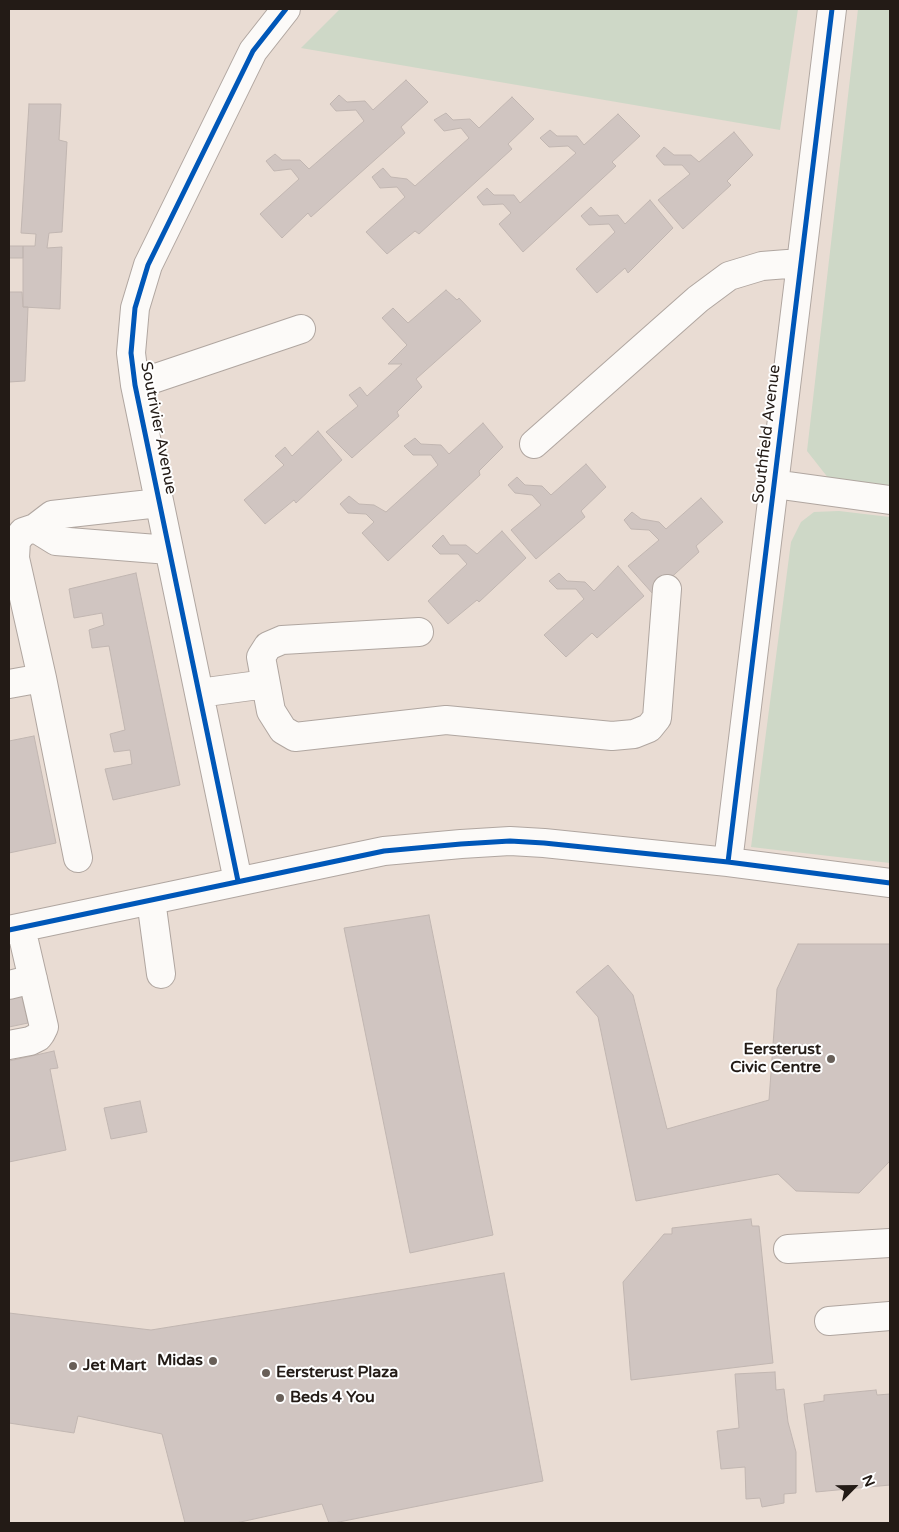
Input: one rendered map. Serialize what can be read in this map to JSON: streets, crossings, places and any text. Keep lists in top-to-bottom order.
{
  "streets": {
    "street": ["Soutrivier Avenue", "Southfield Avenue"]
  },
  "places": [
    "Eersterust Civic Centre",
    "Midas",
    "Jet Mart",
    "Eersterust Plaza",
    "Beds 4 You"
  ],
  "north": "top right"
}
